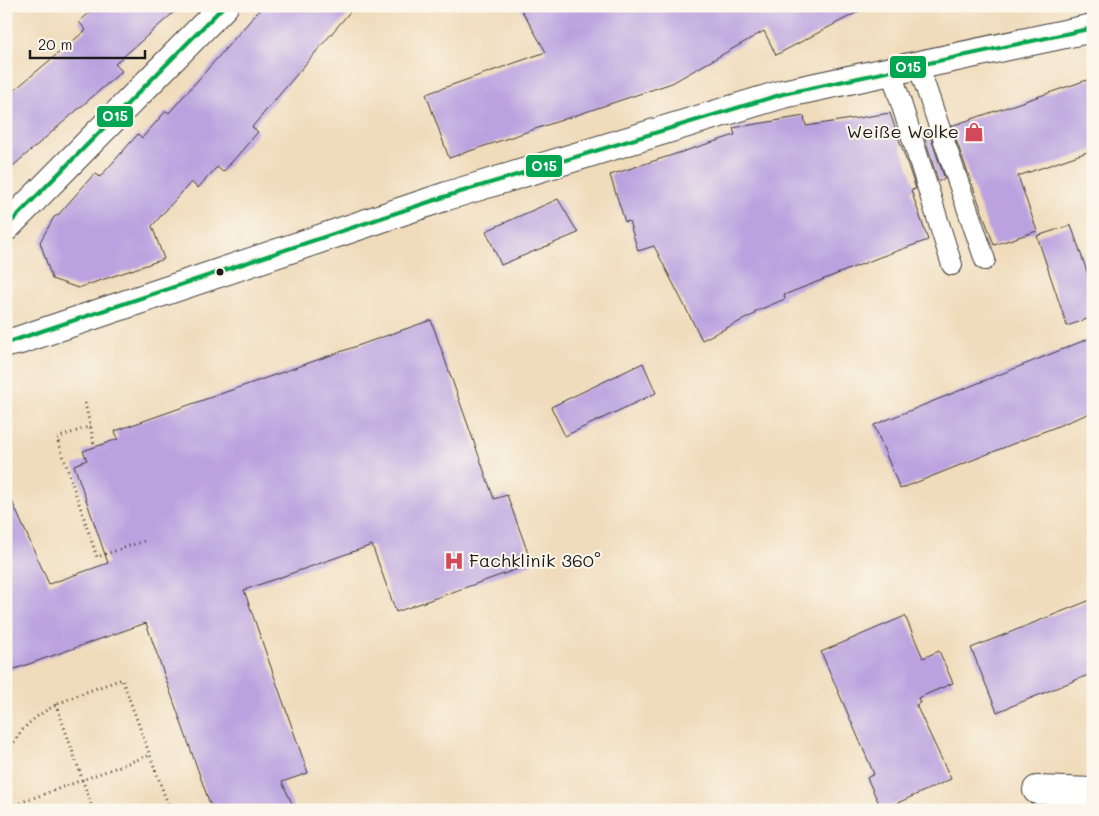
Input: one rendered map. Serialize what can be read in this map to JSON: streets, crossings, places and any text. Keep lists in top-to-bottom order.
{
  "places": {
    "shop": ["Weiße Wolke"],
    "hospital": ["Fachklinik 360°"]
  },
  "lines": ["transit line O15"],
  "scale_bar": "20 m"
}
